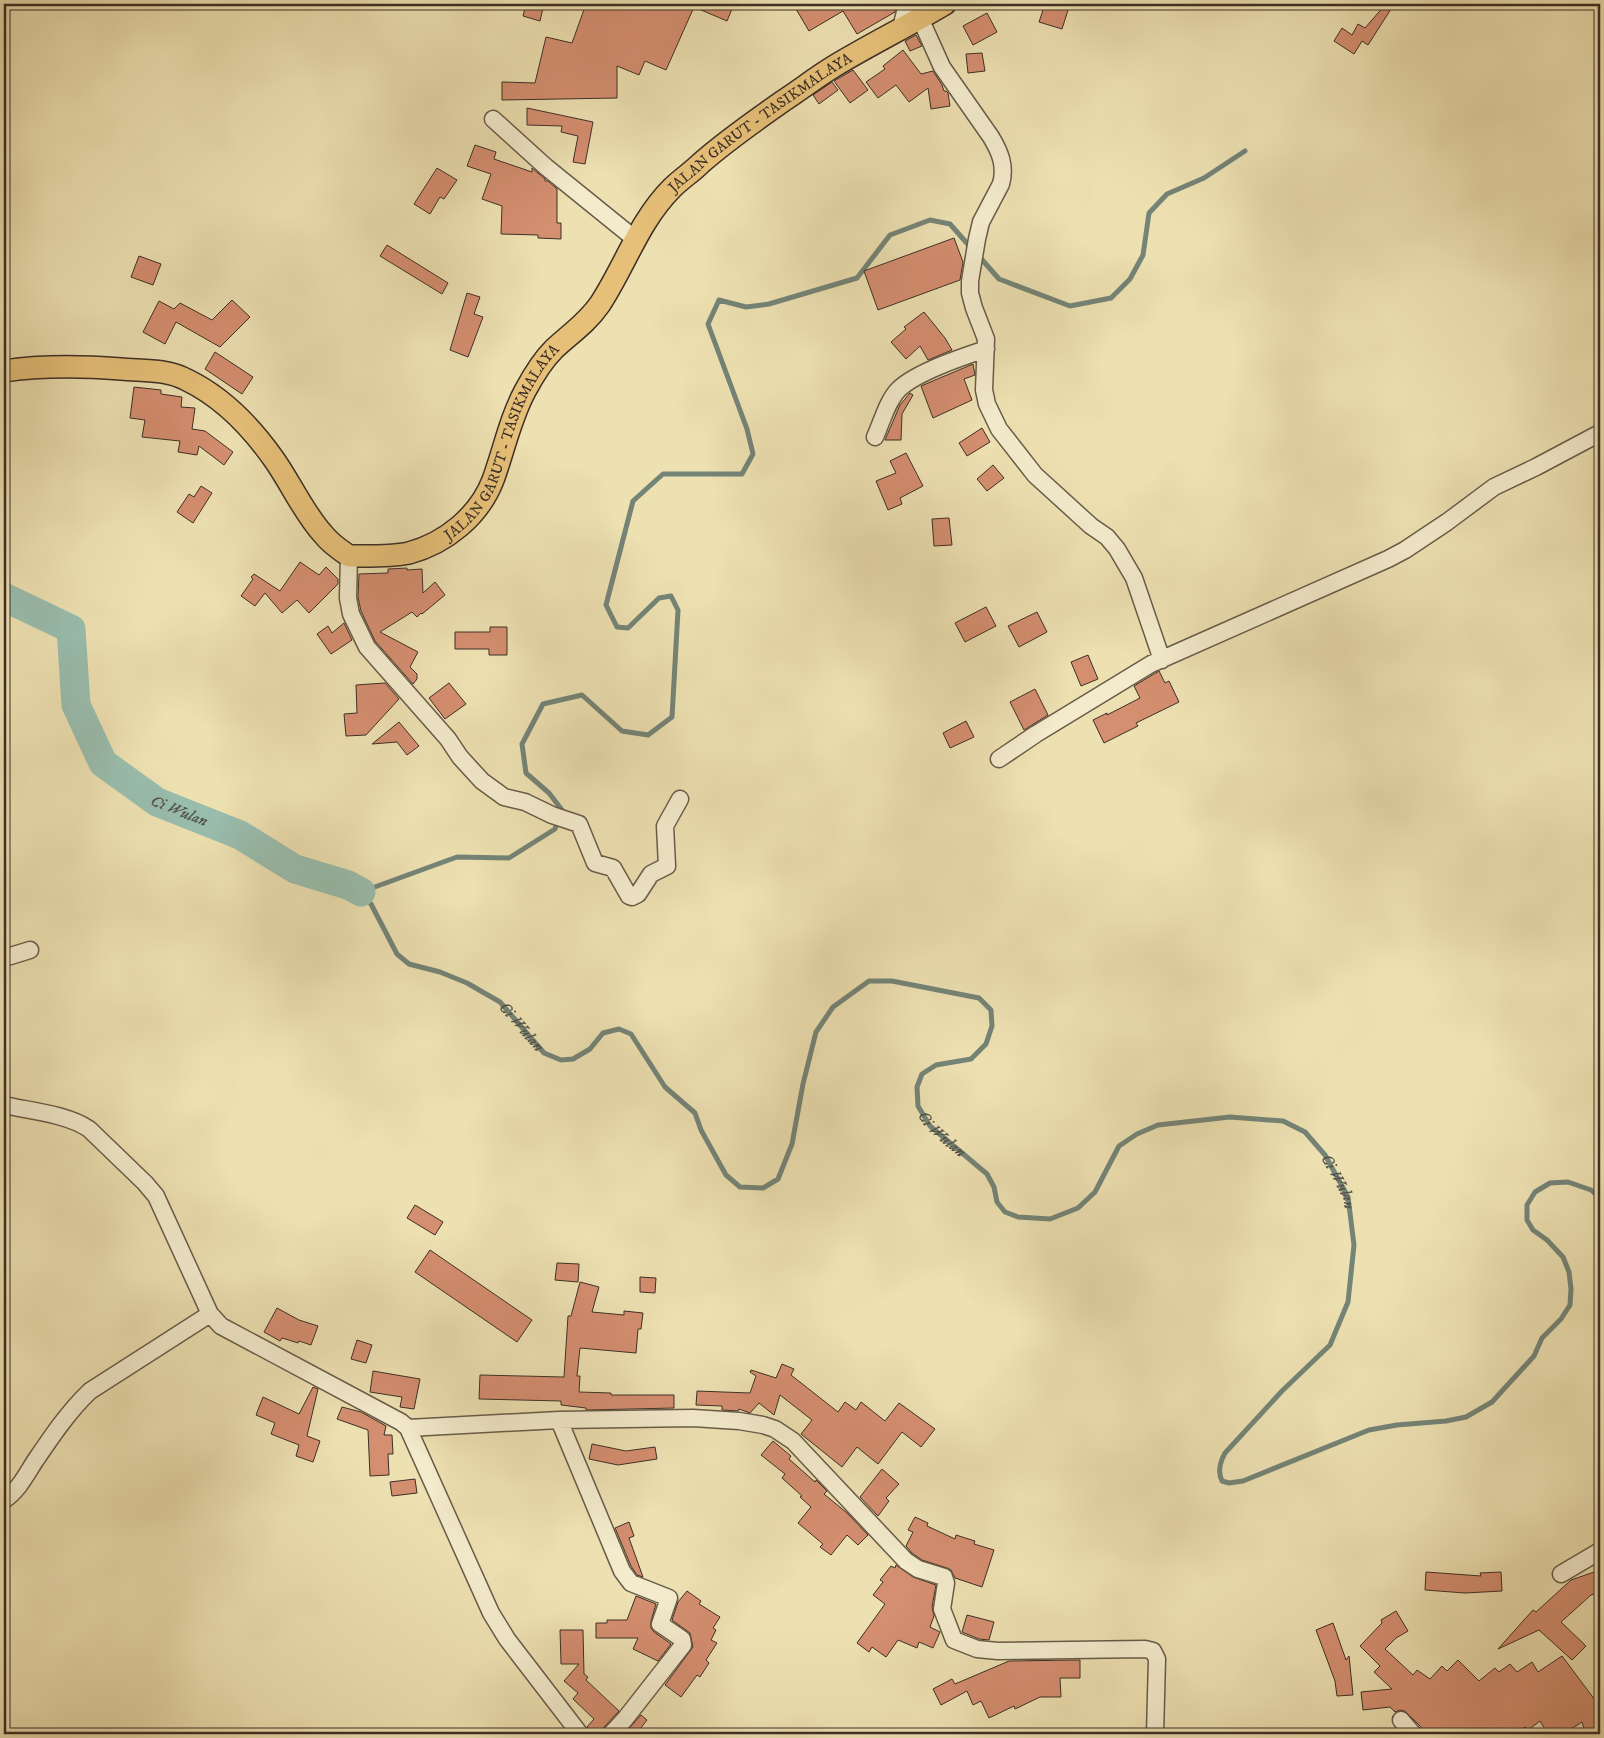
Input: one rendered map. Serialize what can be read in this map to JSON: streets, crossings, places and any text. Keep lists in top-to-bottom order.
{
  "streets": {
    "main road": ["JALAN GARUT - TASIKMALAYA"]
  },
  "water": ["Ci Wulan"]
}
